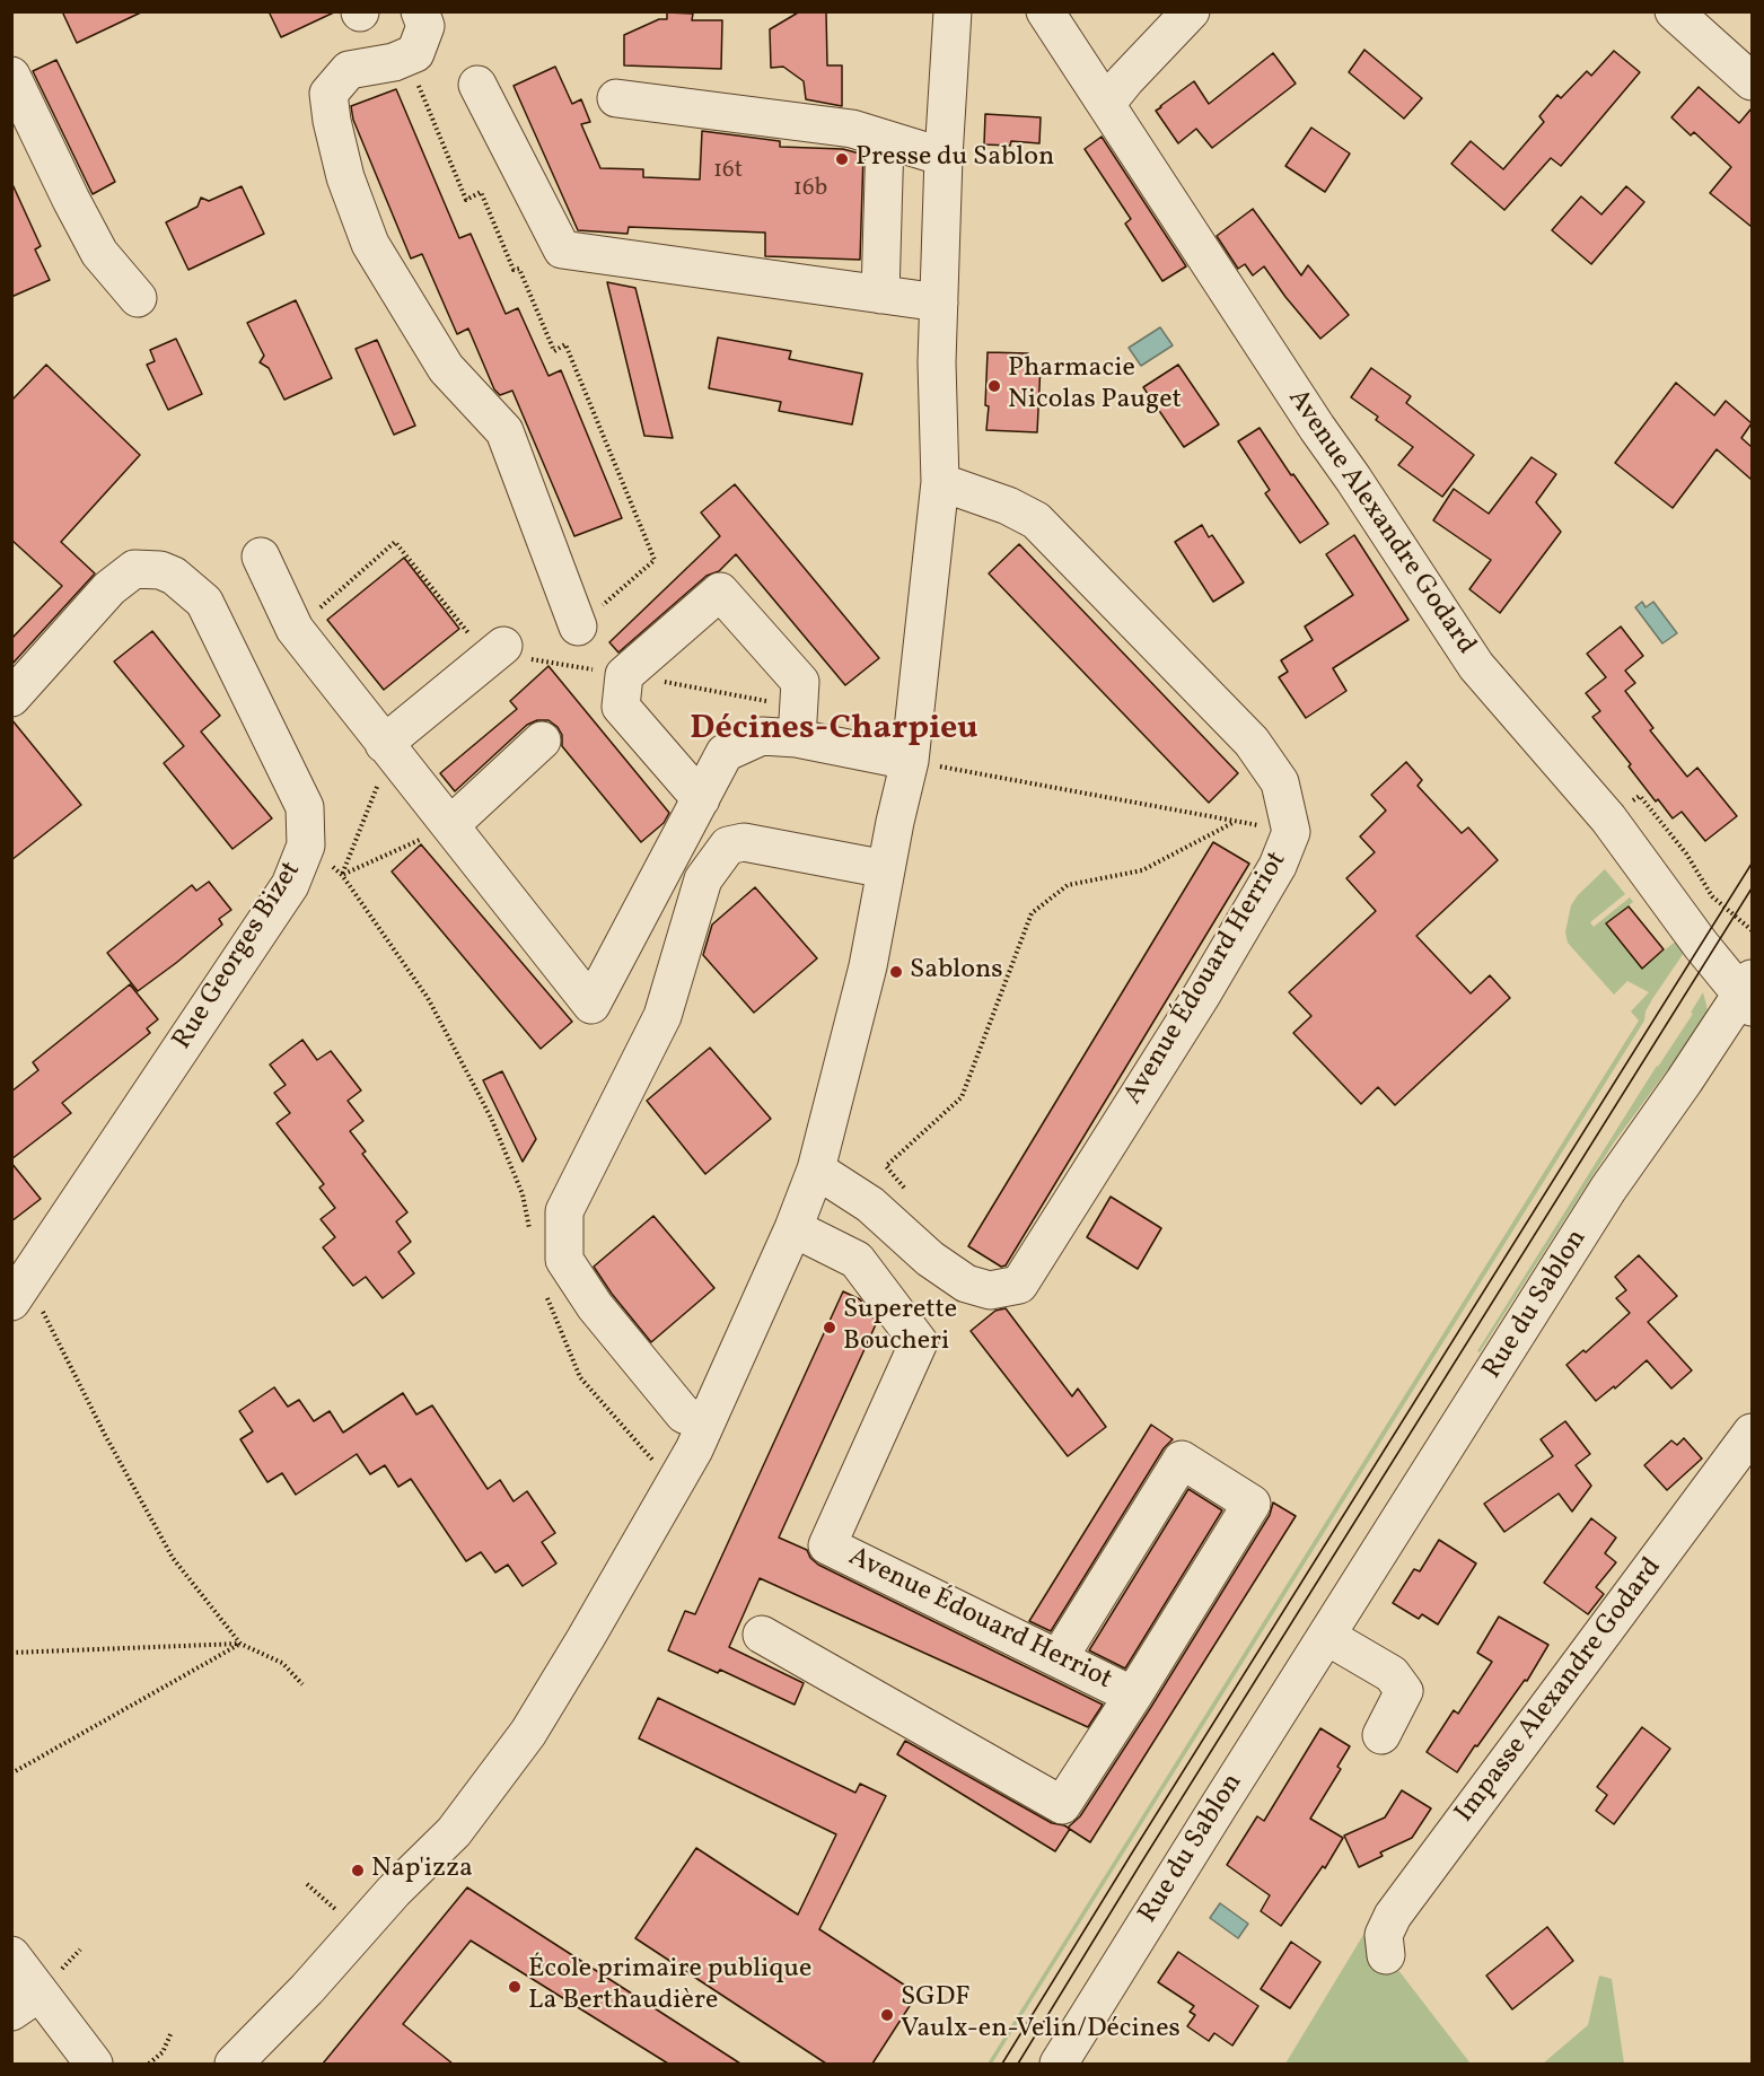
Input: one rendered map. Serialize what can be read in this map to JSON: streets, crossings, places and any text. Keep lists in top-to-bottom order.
{
  "streets": {
    "street": [
      "Avenue Alexandre Godard",
      "Rue Georges Bizet",
      "Avenue Édouard Herriot",
      "Rue du Sablon",
      "Impasse Alexandre Godard"
    ]
  },
  "crossings": [
    ["Avenue Alexandre Godard", "Rue du Sablon"]
  ],
  "districts": ["Décines-Charpieu"],
  "places": [
    "Presse du Sablon",
    "Pharmacie Nicolas Pauget",
    "Sablons",
    "Superette Boucheri",
    "Nap'izza",
    "École primaire publique La Berthaudière",
    "SGDF Vaulx-en-Velin/Décines"
  ],
  "house_numbers": ["16t", "16b"]
}
